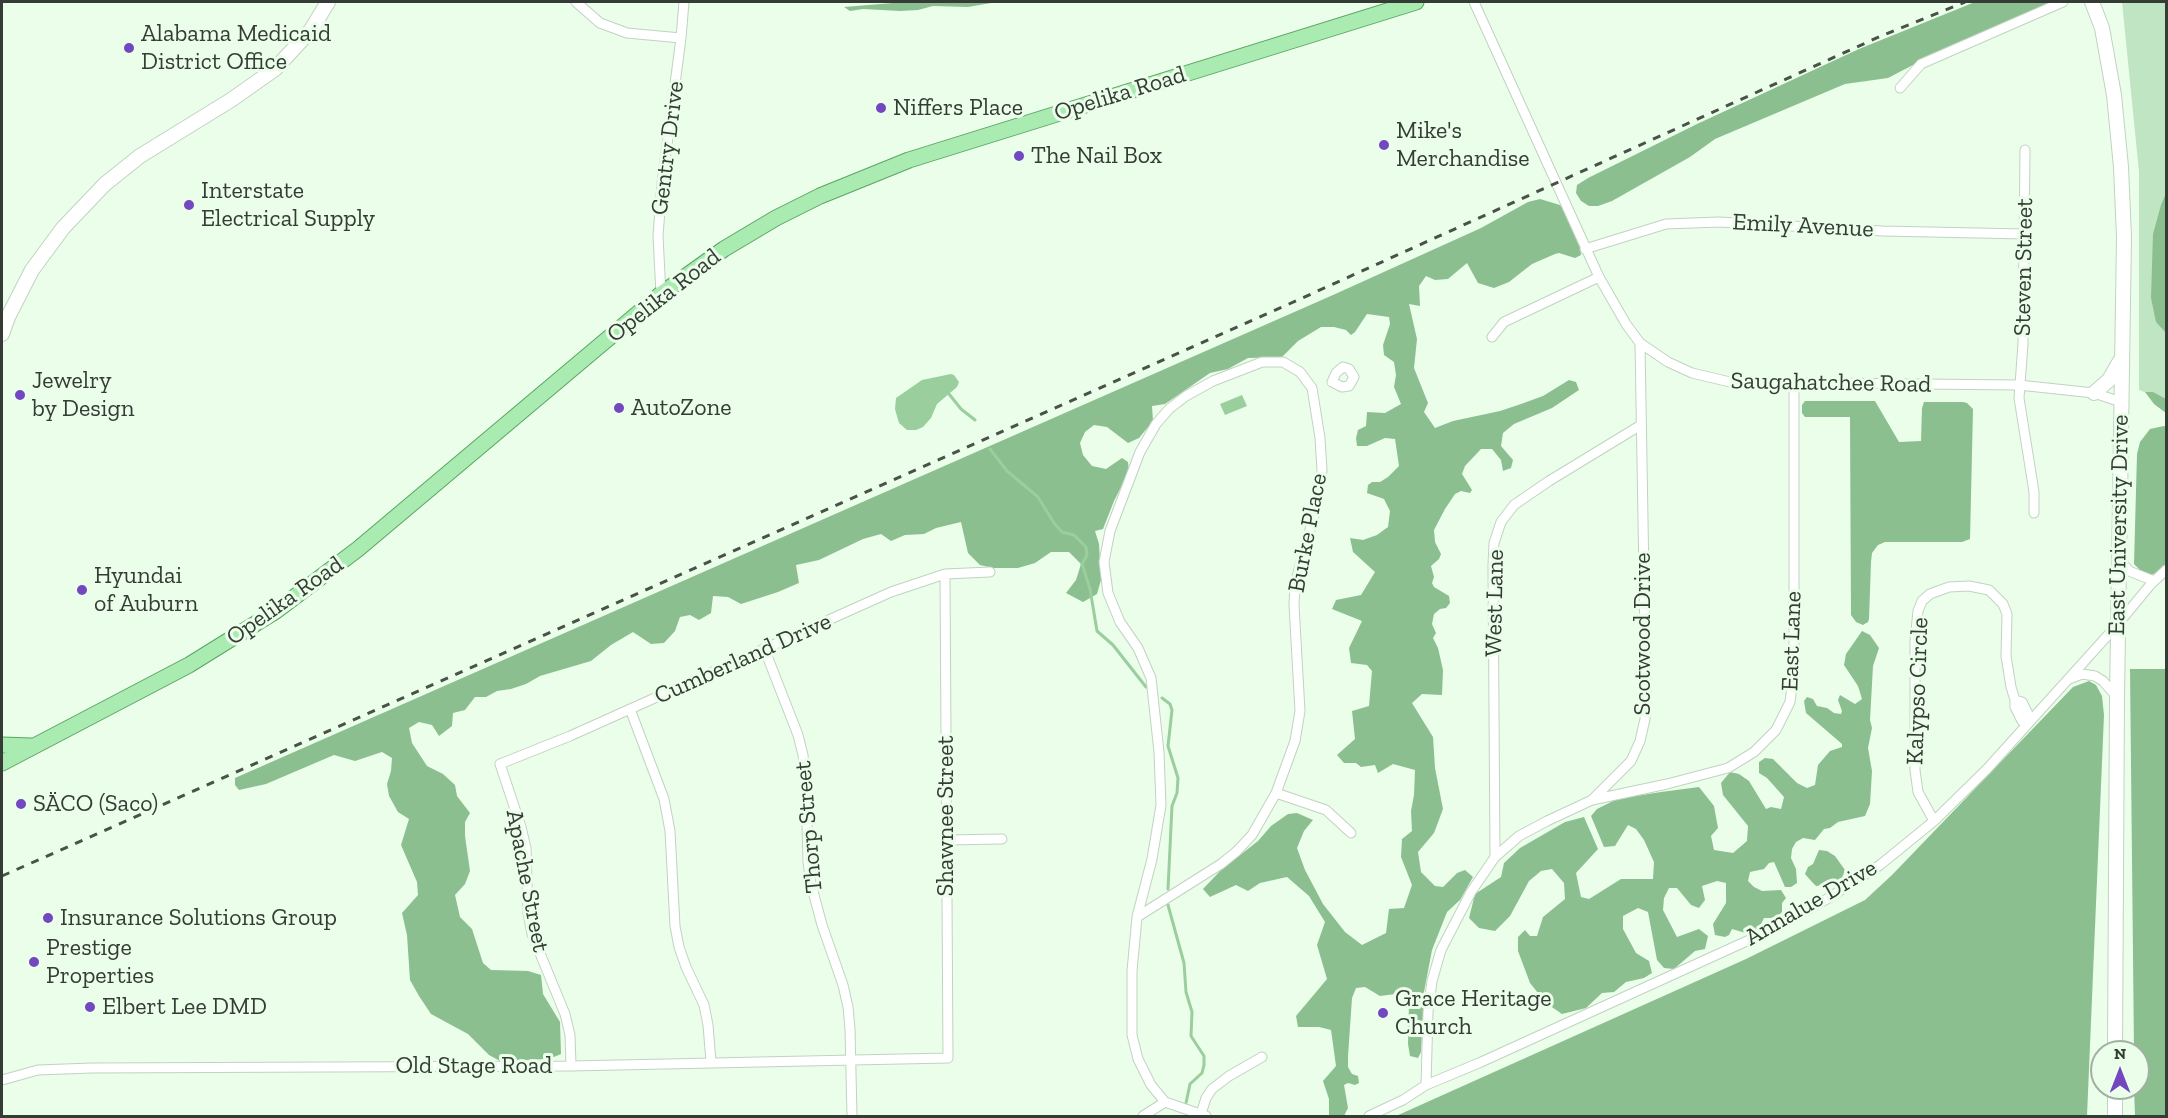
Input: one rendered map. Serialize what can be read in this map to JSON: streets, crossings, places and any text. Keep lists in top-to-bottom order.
{
  "streets": {
    "main road": ["Opelika Road", "East University Drive"],
    "street": [
      "Gentry Drive",
      "Emily Avenue",
      "Steven Street",
      "Saugahatchee Road",
      "Burke Place",
      "West Lane",
      "Scotwood Drive",
      "East Lane",
      "Cumberland Drive",
      "Kalypso Circle",
      "Shawnee Street",
      "Thorp Street",
      "Apache Street",
      "Annalue Drive",
      "Old Stage Road"
    ]
  },
  "crossings": [
    ["Opelika Road", "Gentry Drive"],
    ["Emily Avenue", "Steven Street"],
    ["Emily Avenue", "Saugahatchee Road"],
    ["Steven Street", "Saugahatchee Road"],
    ["Saugahatchee Road", "East University Drive"],
    ["Saugahatchee Road", "Scotwood Drive"],
    ["Saugahatchee Road", "East Lane"],
    ["East University Drive", "Annalue Drive"],
    ["West Lane", "Scotwood Drive"],
    ["Scotwood Drive", "East Lane"],
    ["Scotwood Drive", "Annalue Drive"],
    ["Cumberland Drive", "Shawnee Street"],
    ["Cumberland Drive", "Thorp Street"],
    ["Cumberland Drive", "Apache Street"],
    ["Kalypso Circle", "Annalue Drive"],
    ["Shawnee Street", "Old Stage Road"],
    ["Thorp Street", "Old Stage Road"],
    ["Apache Street", "Old Stage Road"]
  ],
  "places": [
    "Alabama Medicaid District Office",
    "Niffers Place",
    "Mike's Merchandise",
    "The Nail Box",
    "Interstate Electrical Supply",
    "Jewelry by Design",
    "AutoZone",
    "Hyundai of Auburn",
    "SÄCO (Saco)",
    "Insurance Solutions Group",
    "Prestige Properties",
    "Elbert Lee DMD",
    "Grace Heritage Church"
  ],
  "north": "top"
}
